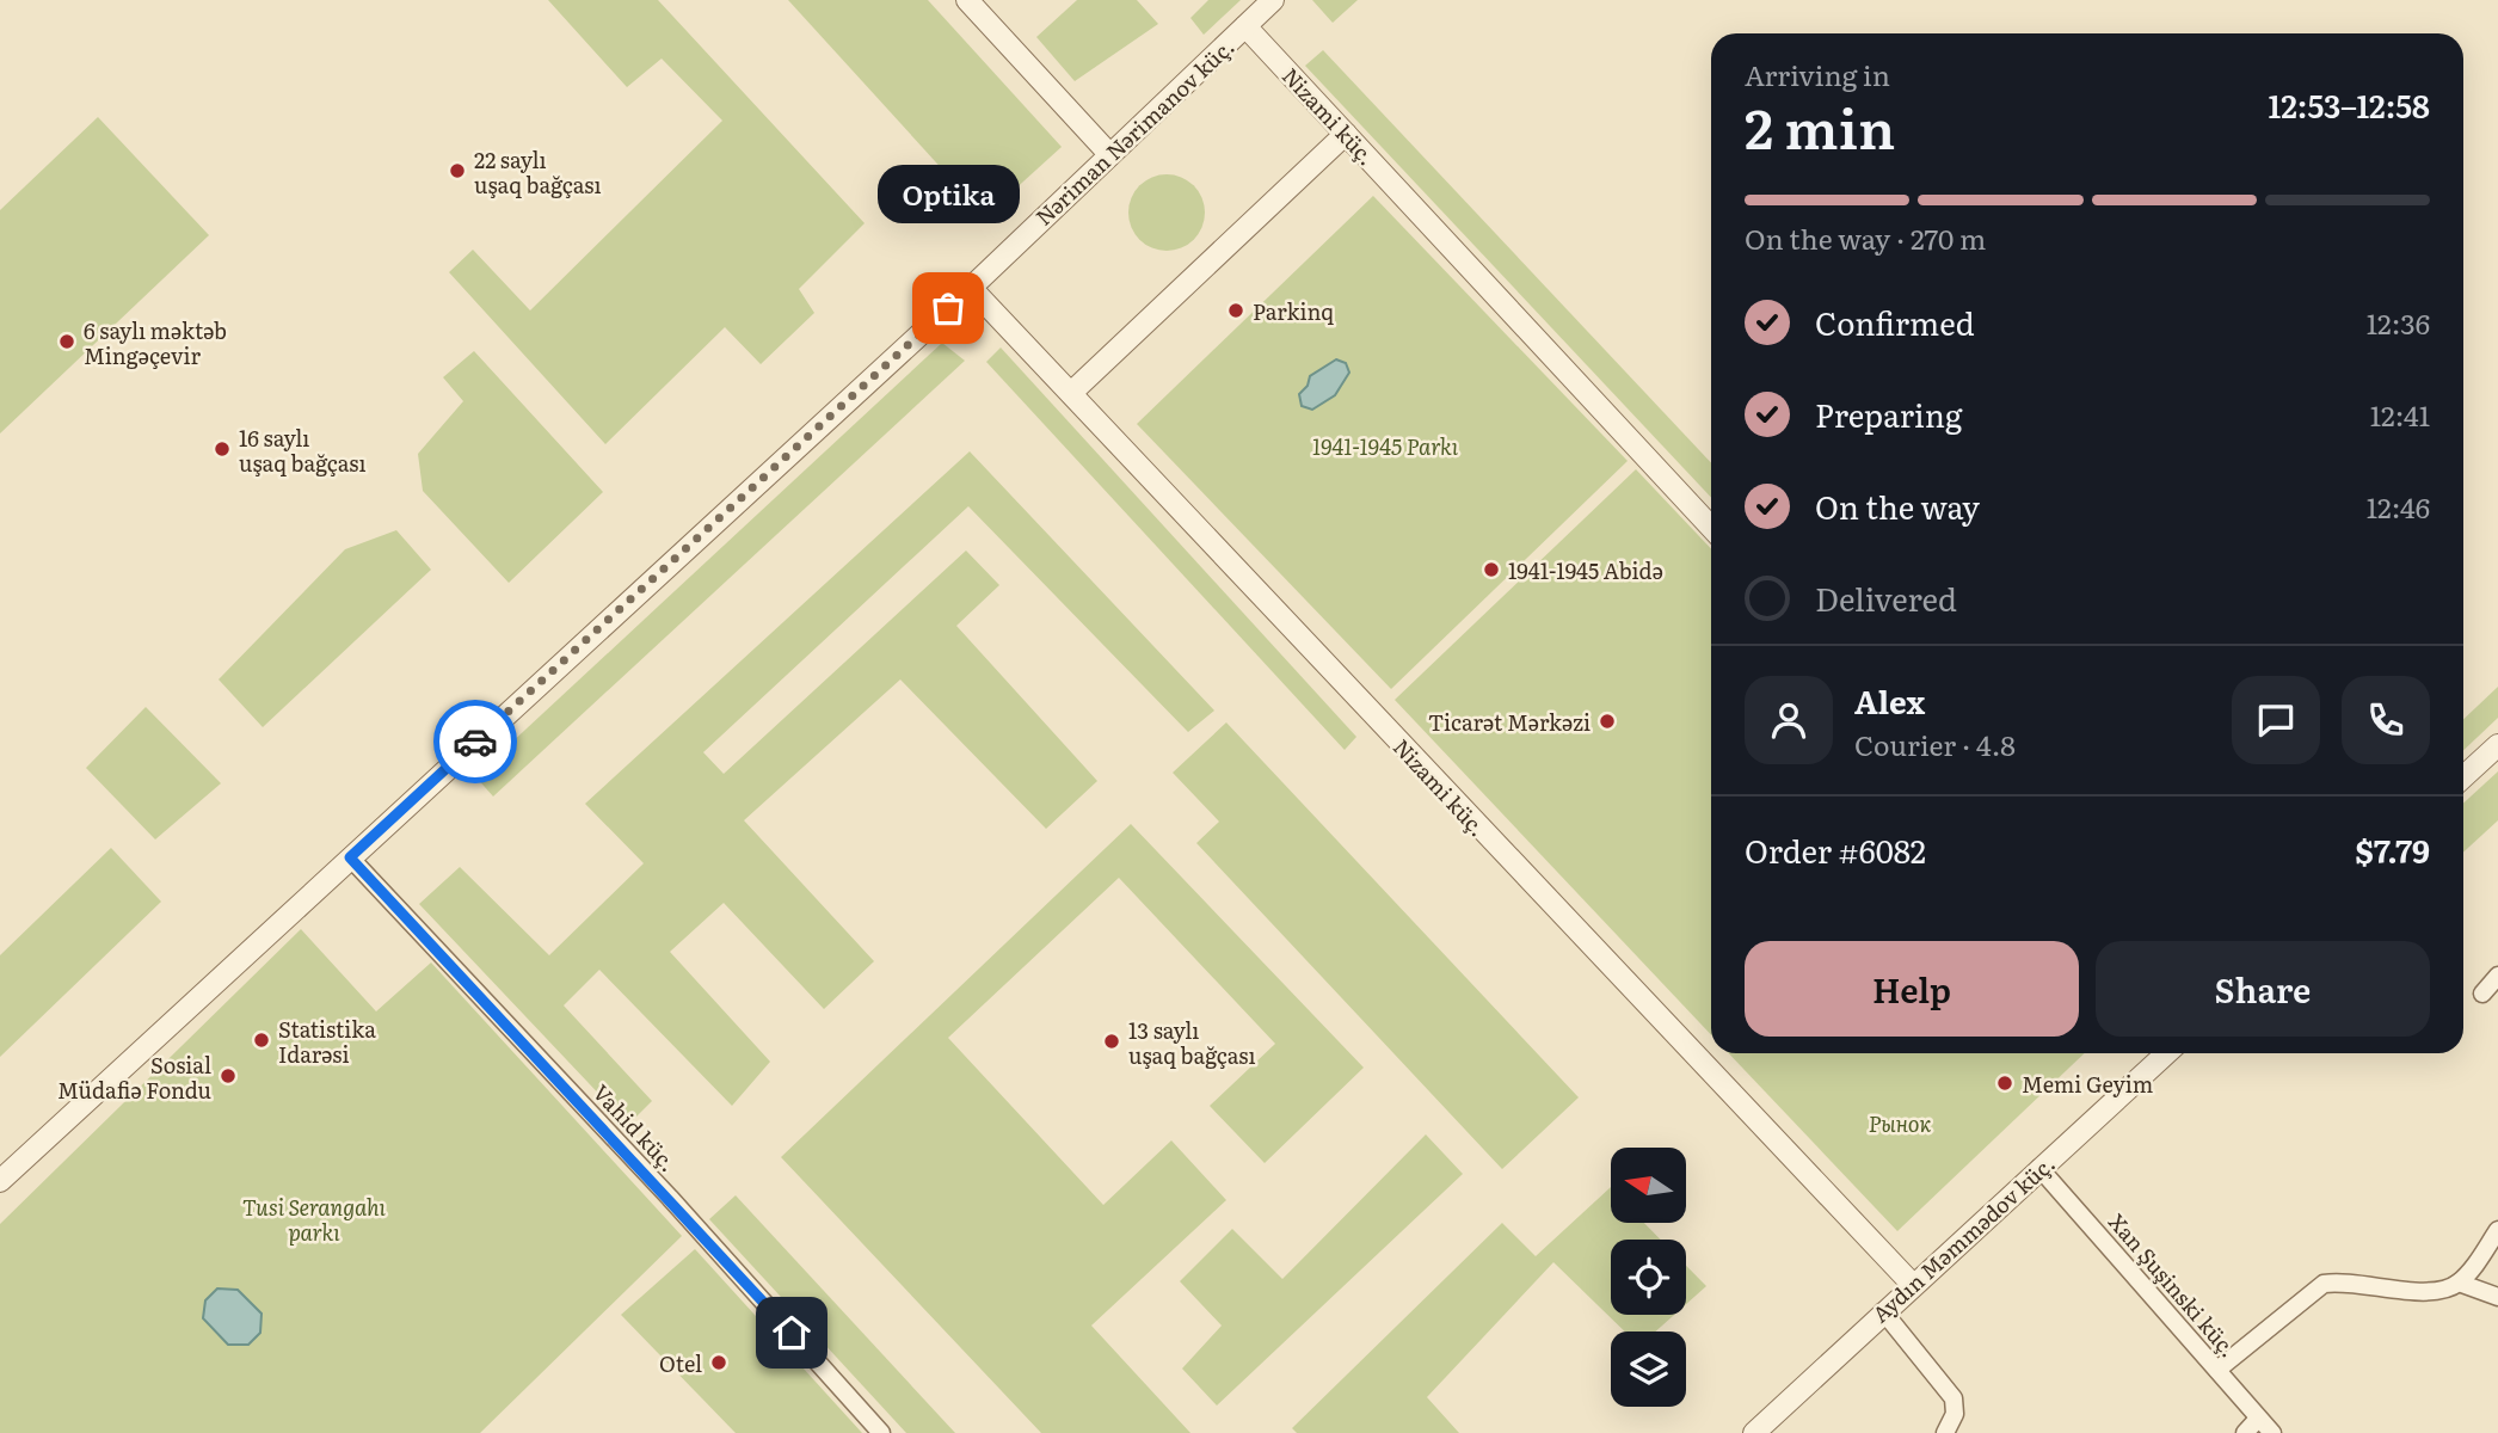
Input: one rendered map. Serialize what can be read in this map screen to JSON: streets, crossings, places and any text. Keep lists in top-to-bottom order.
{
  "streets": {
    "street": [
      "Nizami küç.",
      "Nəriman Nərimanov küç.",
      "Vahid küç.",
      "Aydın Məmmədov küç.",
      "Xan Şuşinski küç."
    ]
  },
  "crossings": [
    ["Nizami küç.", "Nəriman Nərimanov küç."],
    ["Nizami küç.", "Aydın Məmmədov küç."],
    ["Nəriman Nərimanov küç.", "Vahid küç."],
    ["Aydın Məmmədov küç.", "Xan Şuşinski küç."]
  ],
  "parks": ["1941-1945 Parkı", "Рынок", "Tusi Serangahı parkı"],
  "places": [
    "22 saylı uşaq bağçası",
    "Optika",
    "Parkinq",
    "6 saylı məktəb Mingəçevir",
    "16 saylı uşaq bağçası",
    "1941-1945 Abidə",
    "Ticarət Mərkəzi",
    "Statistika Idarəsi",
    "13 saylı uşaq bağçası",
    "Sosial Müdafiə Fondu",
    "Memi Geyim",
    "Otel"
  ],
  "north": "left",
  "page": {
    "heading": ["2 min", "Arriving in", "12:53–12:58"],
    "panel": [
      "Alex",
      "Courier · 4.8",
      "Order #6082",
      "$7.79"
    ],
    "bubble": "Optika",
    "bar": "On the way · 270 m",
    "list": [
      ["Confirmed", "12:36"],
      ["Preparing", "12:41"],
      ["On the way", "12:46"],
      "Delivered"
    ],
    "buttons": ["Help", "Share"]
  }
}
